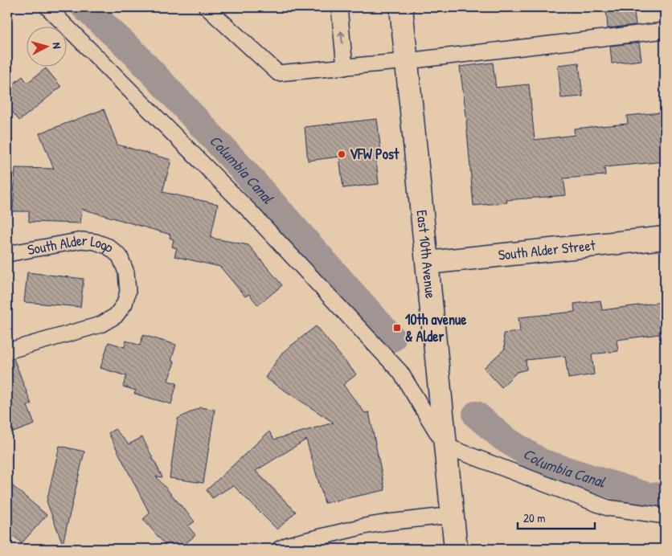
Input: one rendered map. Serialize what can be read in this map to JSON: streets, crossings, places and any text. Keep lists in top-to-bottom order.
{
  "streets": {
    "main road": ["South Alder Street", "East 10th Avenue"],
    "lane": ["South Alder Loop"]
  },
  "crossings": [
    ["South Alder Street", "East 10th Avenue"]
  ],
  "water": ["Columbia Canal"],
  "places": {
    "other": ["VFW Post"],
    "transit": ["10th avenue & Alder"]
  },
  "scale_bar": "20 m",
  "north": "right"
}
